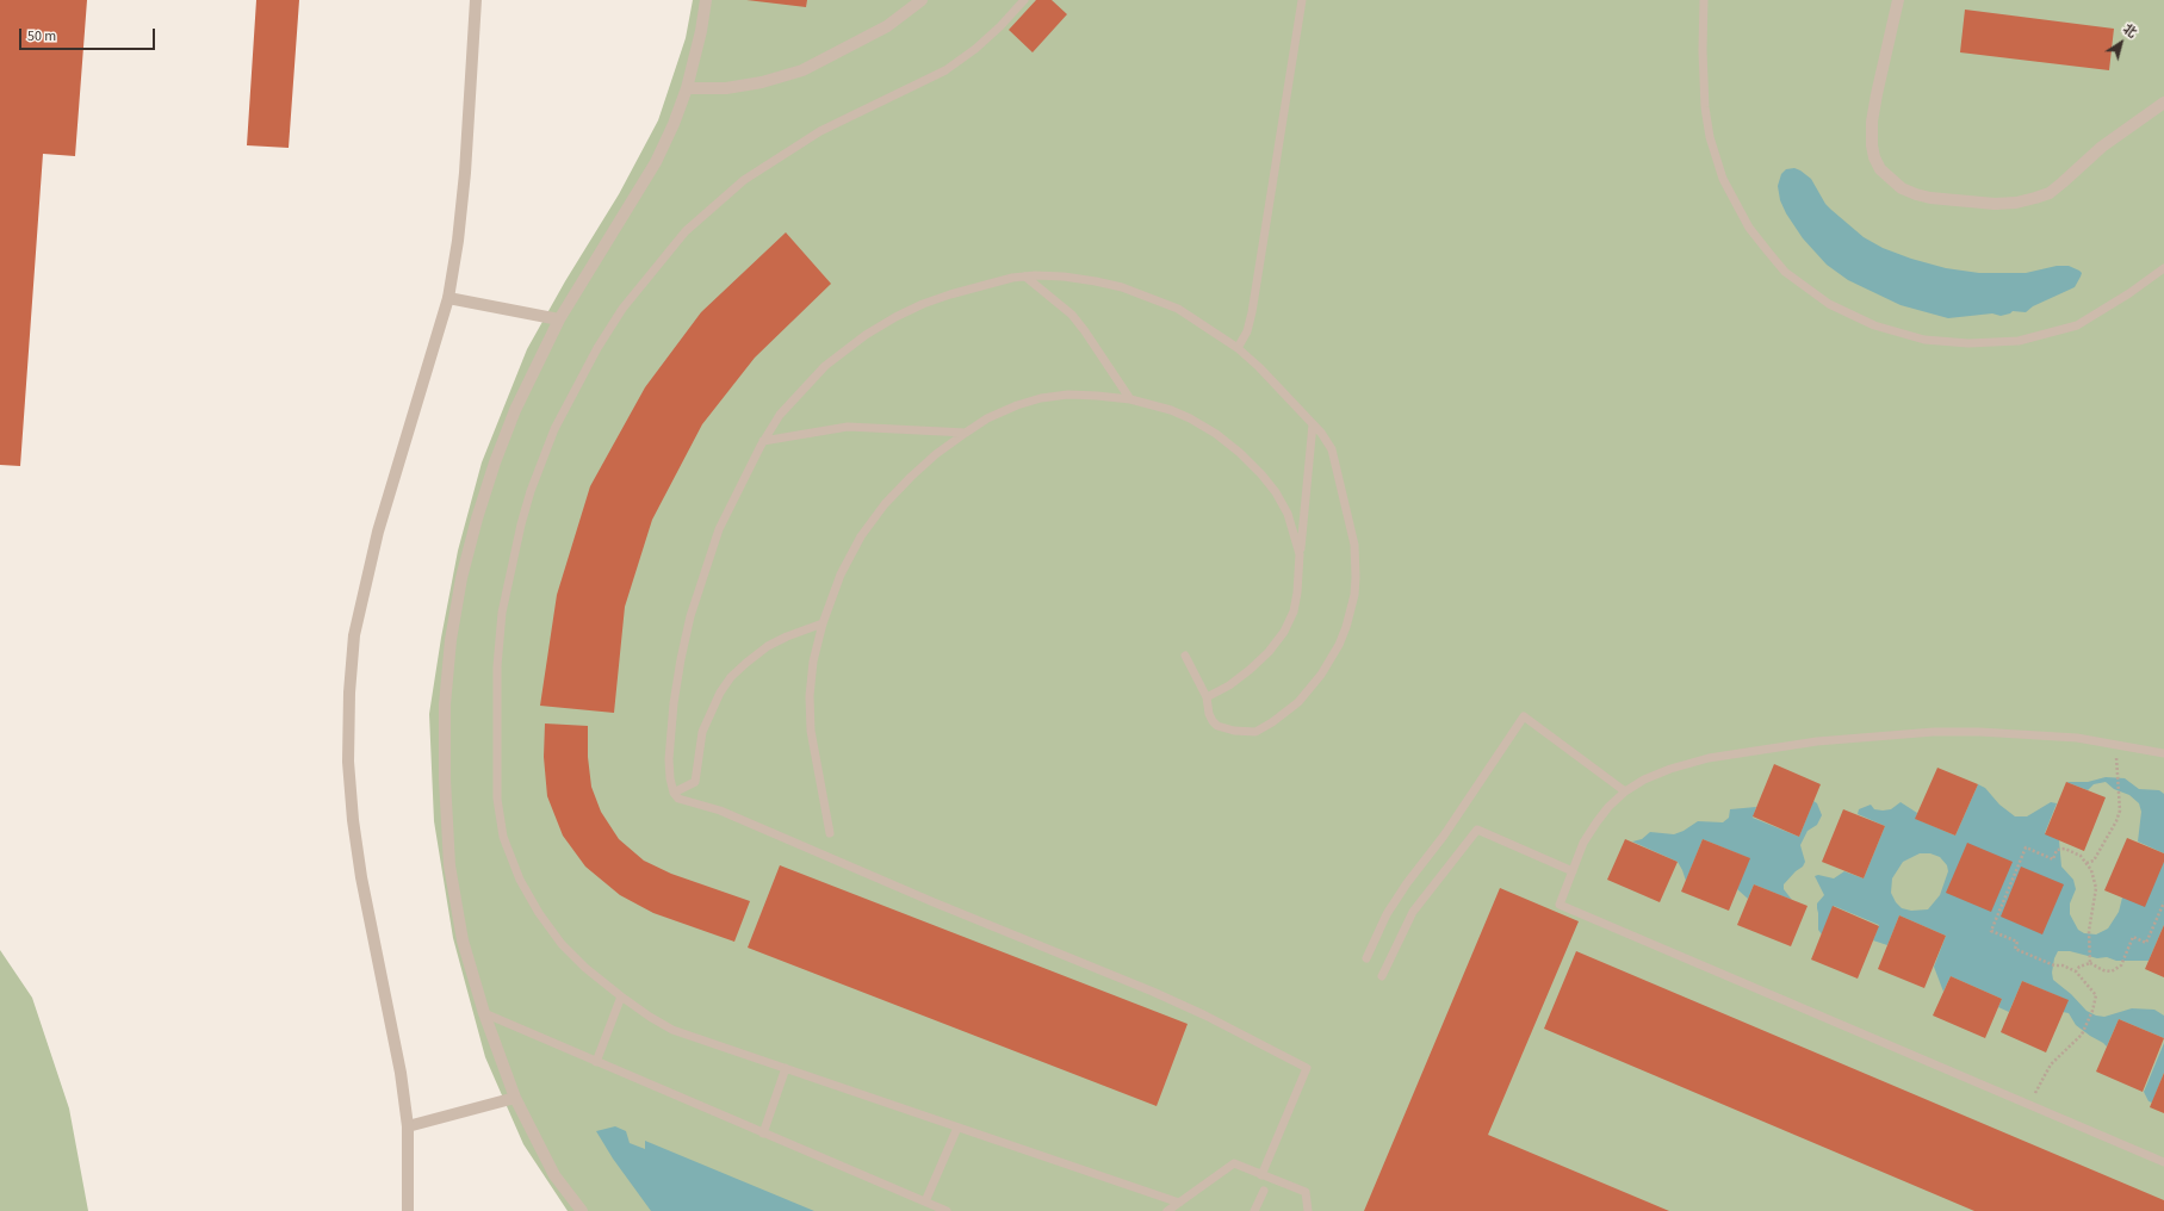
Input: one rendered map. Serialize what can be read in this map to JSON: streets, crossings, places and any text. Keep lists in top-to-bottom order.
{
  "scale_bar": "50 m",
  "north": "top right"
}
